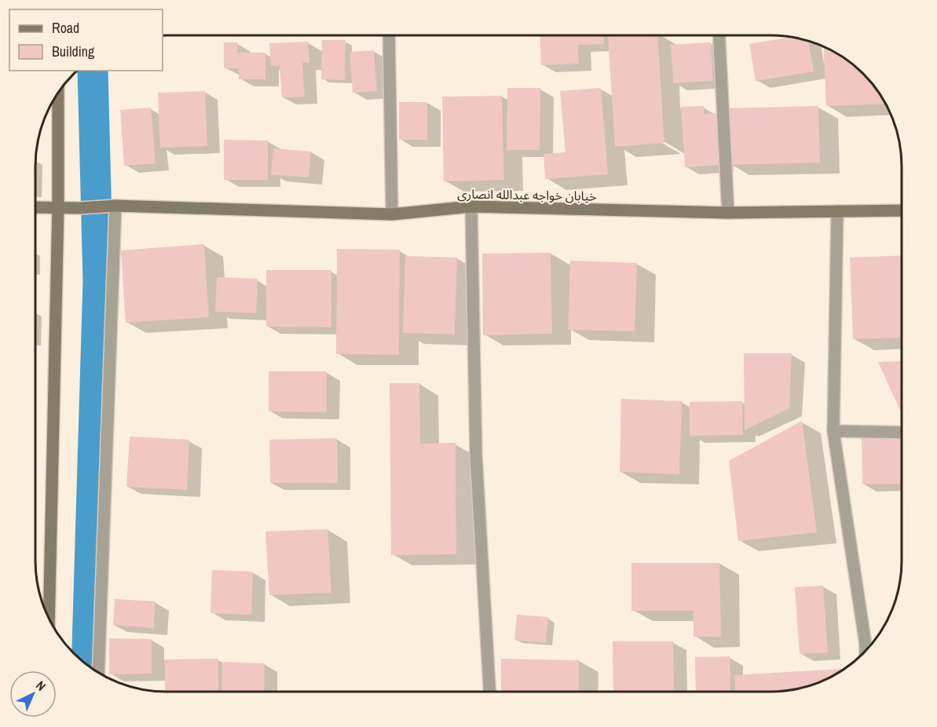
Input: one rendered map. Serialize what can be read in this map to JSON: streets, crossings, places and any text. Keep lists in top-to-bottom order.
{
  "streets": {
    "street": ["خیابان خواجه عبدالله انصاری"]
  },
  "legend": ["Road", "Building"],
  "north": "top right"
}
